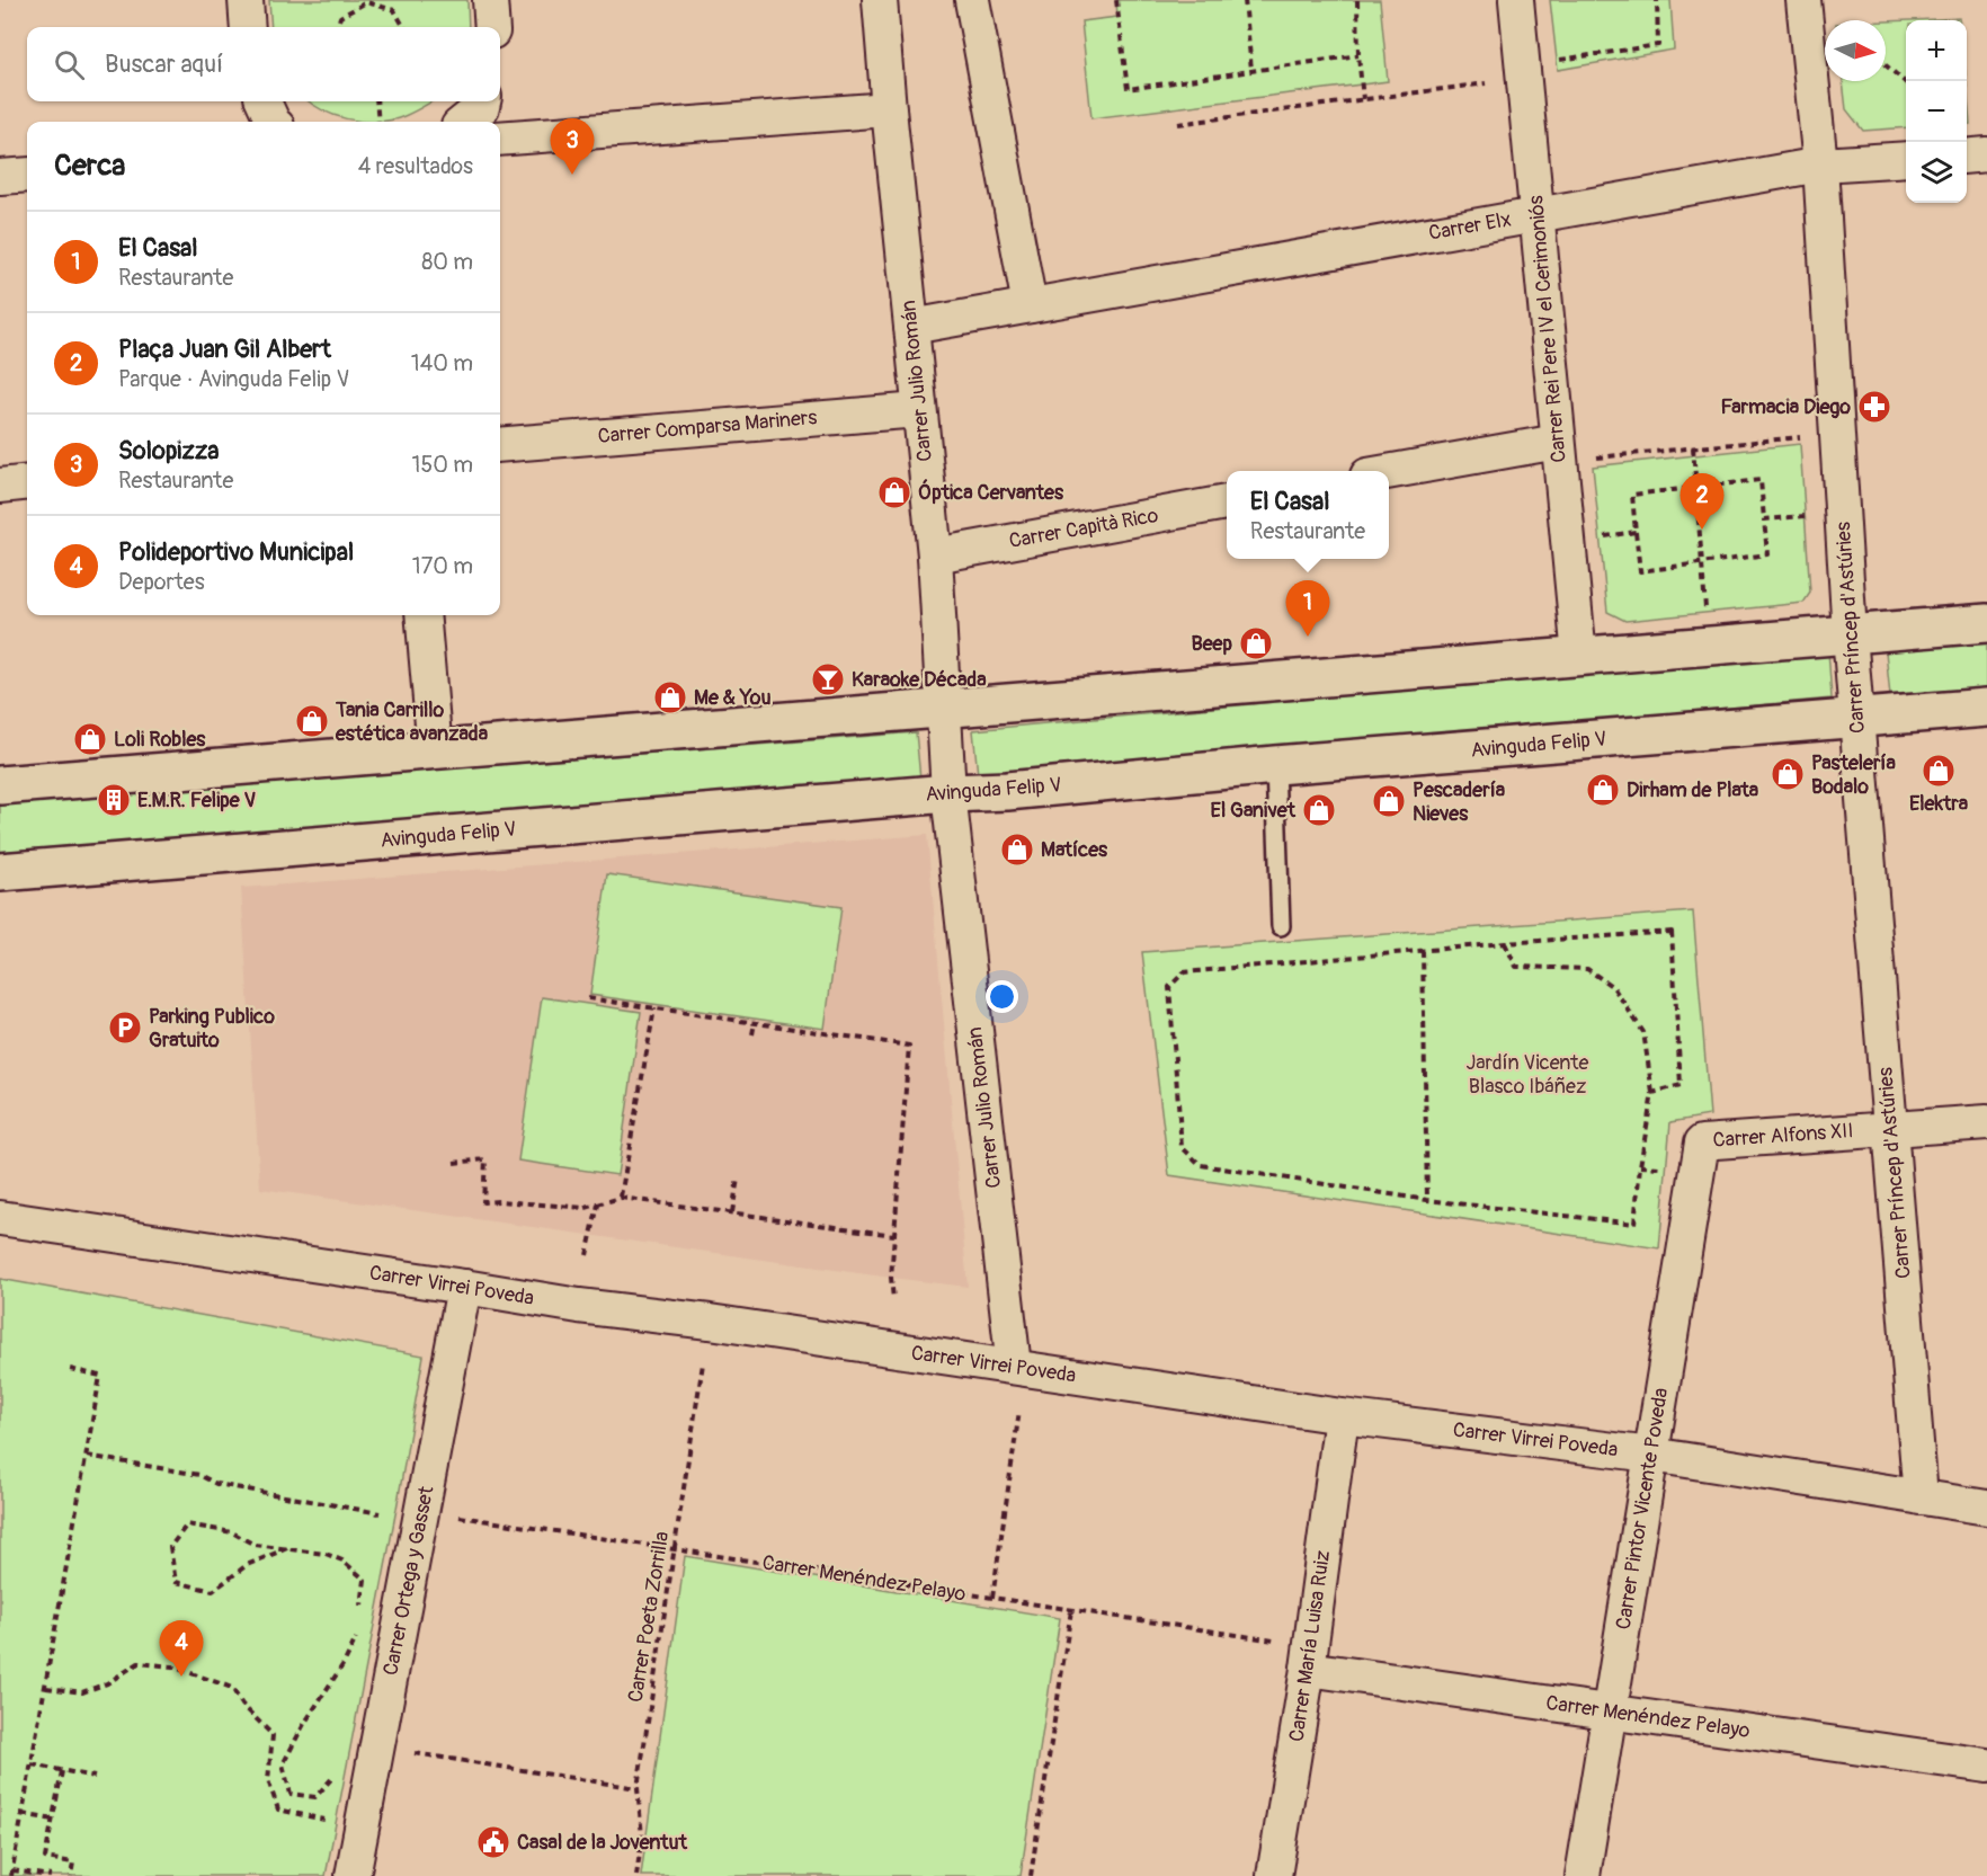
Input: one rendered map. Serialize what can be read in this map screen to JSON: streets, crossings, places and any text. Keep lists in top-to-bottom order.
{
  "streets": {
    "street": [
      "Carrer Elx",
      "Carrer Rei Pere IV el Cerimoniós",
      "Carrer Julio Román",
      "Carrer Comparsa Mariners",
      "Carrer Capità Rico",
      "Carrer Príncep d'Astúries",
      "Avinguda Felip V",
      "Carrer Alfons XII",
      "Carrer Virrei Poveda",
      "Carrer Pintor Vicente Poveda",
      "Carrer Menéndez Pelayo",
      "Carrer Ortega y Gasset",
      "Carrer María Luisa Ruiz"
    ],
    "path": ["Carrer Poeta Zorrilla"]
  },
  "crossings": [
    ["Carrer Elx", "Carrer Rei Pere IV el Cerimoniós"],
    ["Carrer Elx", "Carrer Julio Román"],
    ["Carrer Elx", "Carrer Príncep d'Astúries"],
    ["Carrer Julio Román", "Carrer Comparsa Mariners"],
    ["Carrer Julio Román", "Carrer Capità Rico"],
    ["Carrer Julio Román", "Avinguda Felip V"],
    ["Carrer Julio Román", "Carrer Virrei Poveda"],
    ["Carrer Príncep d'Astúries", "Avinguda Felip V"],
    ["Carrer Príncep d'Astúries", "Carrer Alfons XII"],
    ["Carrer Príncep d'Astúries", "Carrer Virrei Poveda"],
    ["Carrer Alfons XII", "Carrer Pintor Vicente Poveda"],
    ["Carrer Virrei Poveda", "Carrer Pintor Vicente Poveda"],
    ["Carrer Virrei Poveda", "Carrer Ortega y Gasset"],
    ["Carrer Virrei Poveda", "Carrer María Luisa Ruiz"],
    ["Carrer Pintor Vicente Poveda", "Carrer Menéndez Pelayo"],
    ["Carrer Menéndez Pelayo", "Carrer Poeta Zorrilla"],
    ["Carrer Menéndez Pelayo", "Carrer María Luisa Ruiz"]
  ],
  "parks": ["Jardín Vicente Blasco Ibáñez"],
  "places": {
    "pharmacy": ["Farmacia Diego"],
    "shop": [
      "Óptica Cervantes",
      "Beep",
      "Me & You",
      "Tania Carrillo estética avanzada",
      "Loli Robles",
      "Elektra",
      "Pastelería Bodalo",
      "Dirham de Plata",
      "Pescadería Nieves",
      "El Ganivet",
      "Matíces"
    ],
    "bar": ["Karaoke Década"],
    "building": ["E.M.R. Felipe V"],
    "parking": ["Parking Publico Gratuito"],
    "public building": ["Casal de la Joventut"]
  },
  "north": "right",
  "page": {
    "map_buttons": ["+", "−"],
    "search": "Buscar aquí",
    "pins": [
      "3",
      "2",
      "1",
      "4"
    ],
    "heading": ["Cerca", "4 resultados"],
    "list": [
      {
        "mark": "1",
        "name": "El Casal",
        "note": "Restaurante",
        "value": "80 m"
      },
      {
        "mark": "2",
        "name": "Plaça Juan Gil Albert",
        "note": "Parque · Avinguda Felip V",
        "value": "140 m"
      },
      {
        "mark": "3",
        "name": "Solopizza",
        "note": "Restaurante",
        "value": "150 m"
      },
      {
        "mark": "4",
        "name": "Polideportivo Municipal",
        "note": "Deportes",
        "value": "170 m"
      }
    ],
    "popup": ["El Casal", "Restaurante"]
  }
}
